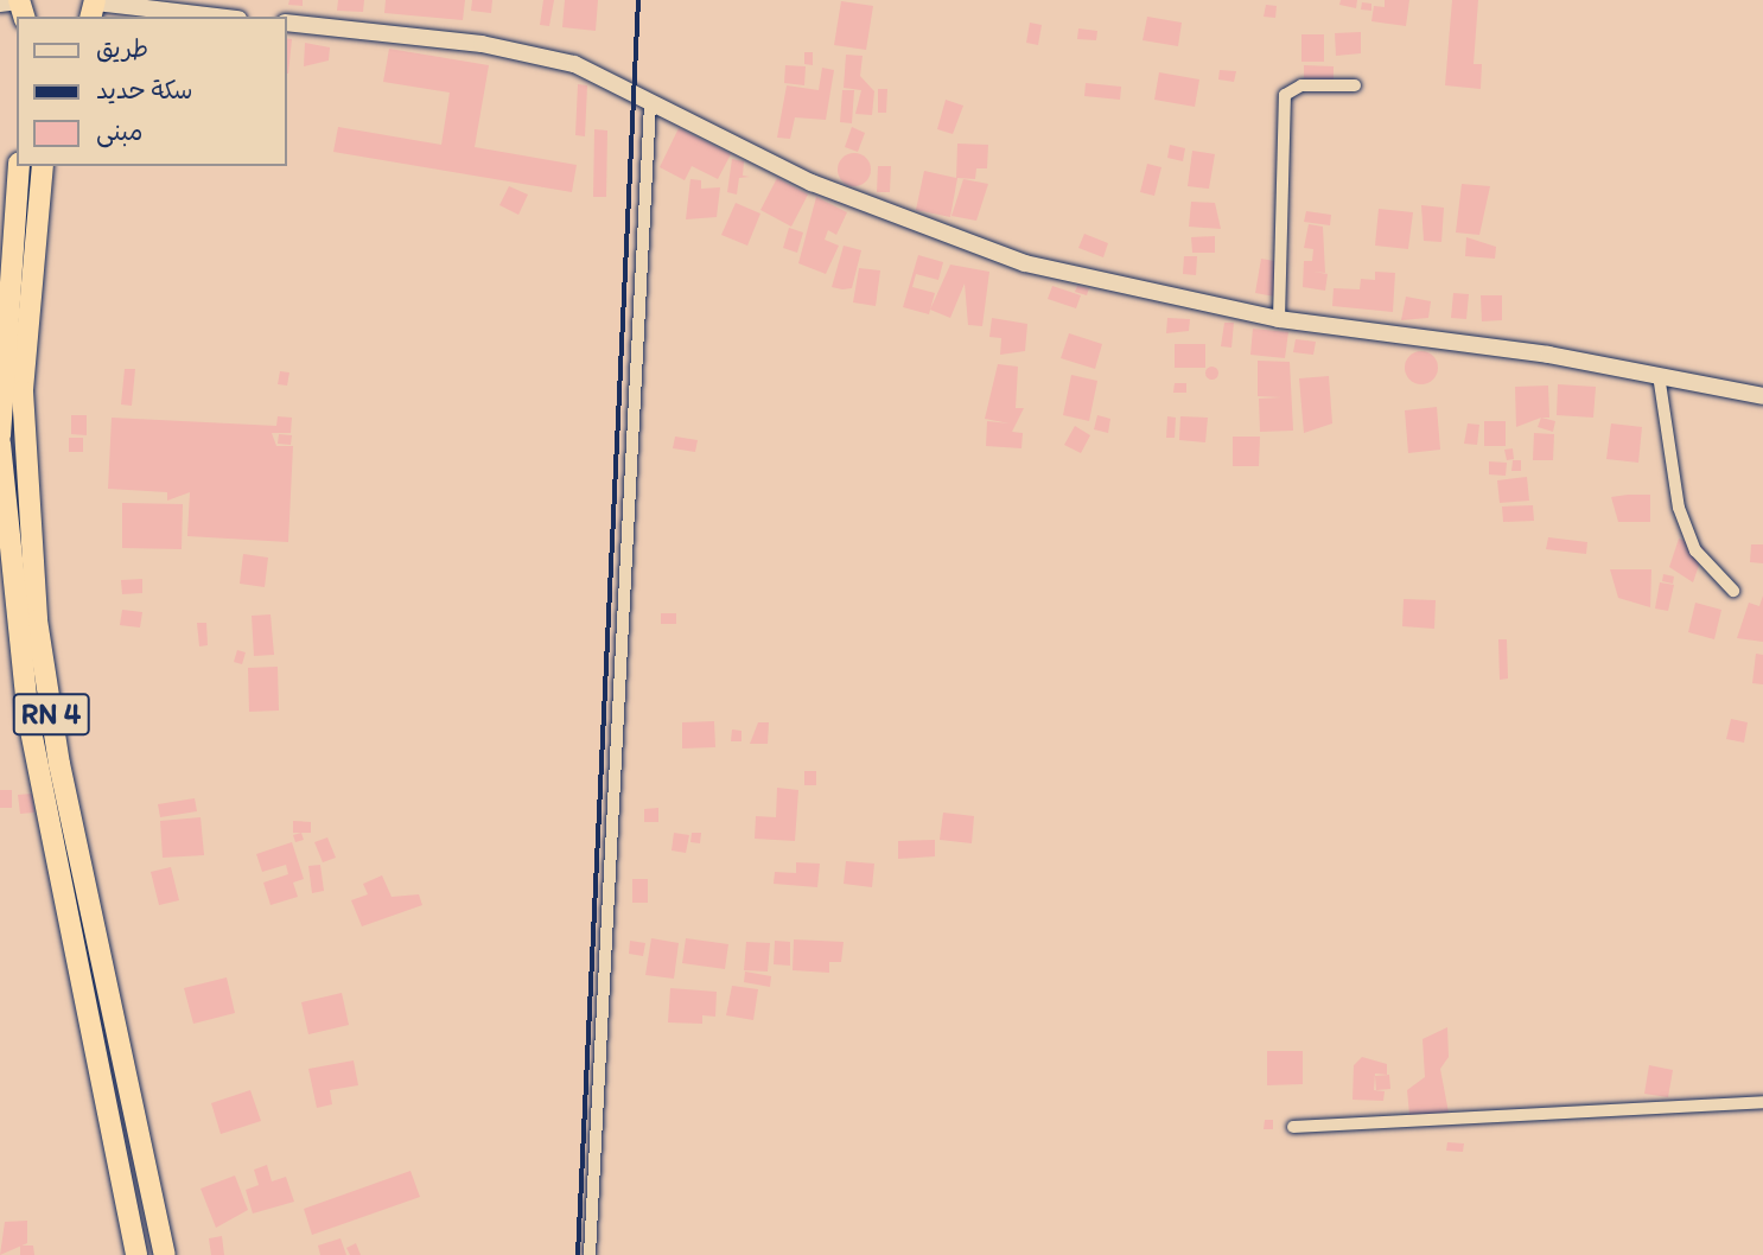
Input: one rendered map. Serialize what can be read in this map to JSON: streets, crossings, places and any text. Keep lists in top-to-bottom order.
{
  "streets": {
    "highway": ["RN 4"]
  },
  "legend": ["طريق", "سكة حديد", "مبنى"]
}
